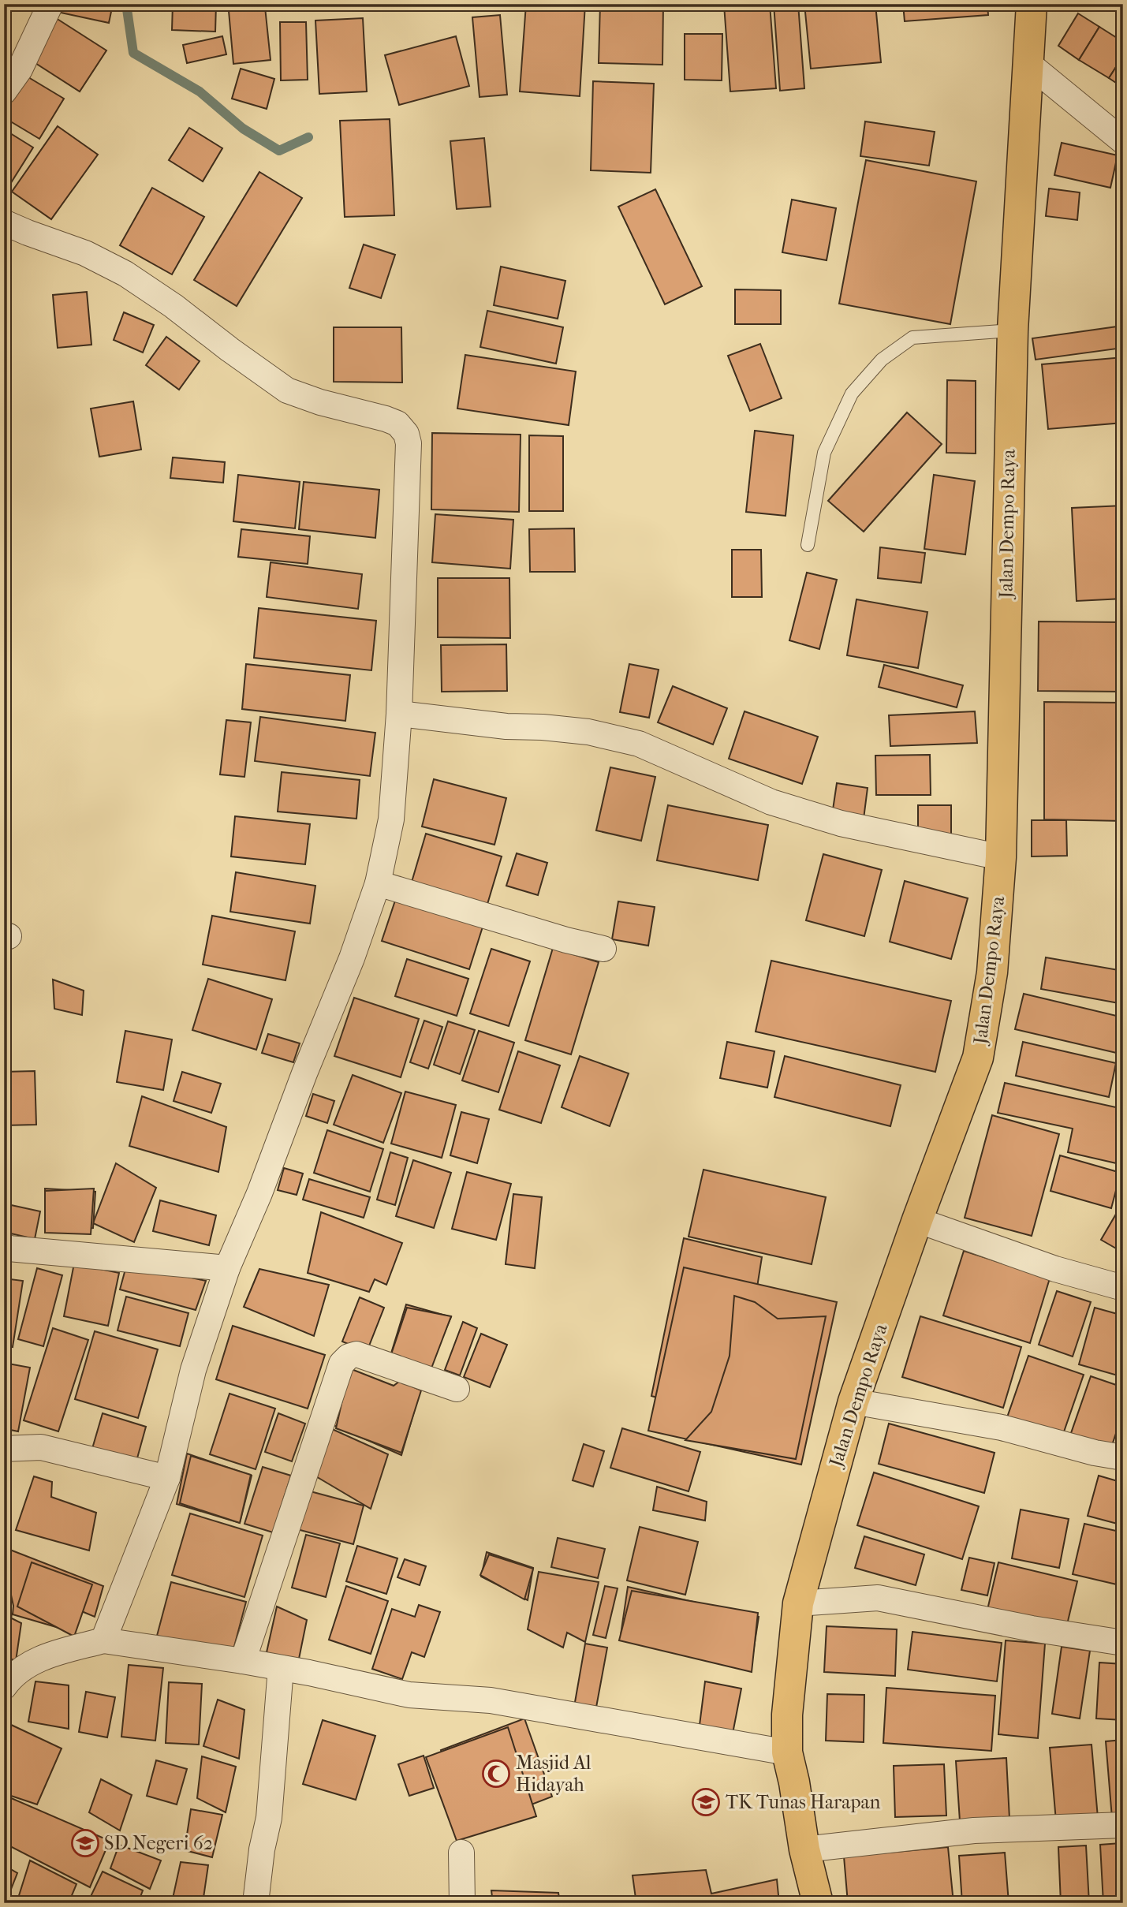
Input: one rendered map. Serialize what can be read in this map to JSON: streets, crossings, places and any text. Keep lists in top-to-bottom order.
{
  "streets": {
    "main road": ["Jalan Dempo Raya"]
  },
  "places": {
    "mosque": ["Masjid Al Hidayah"],
    "school or university": ["TK Tunas Harapan", "SD Negeri 62"]
  }
}
